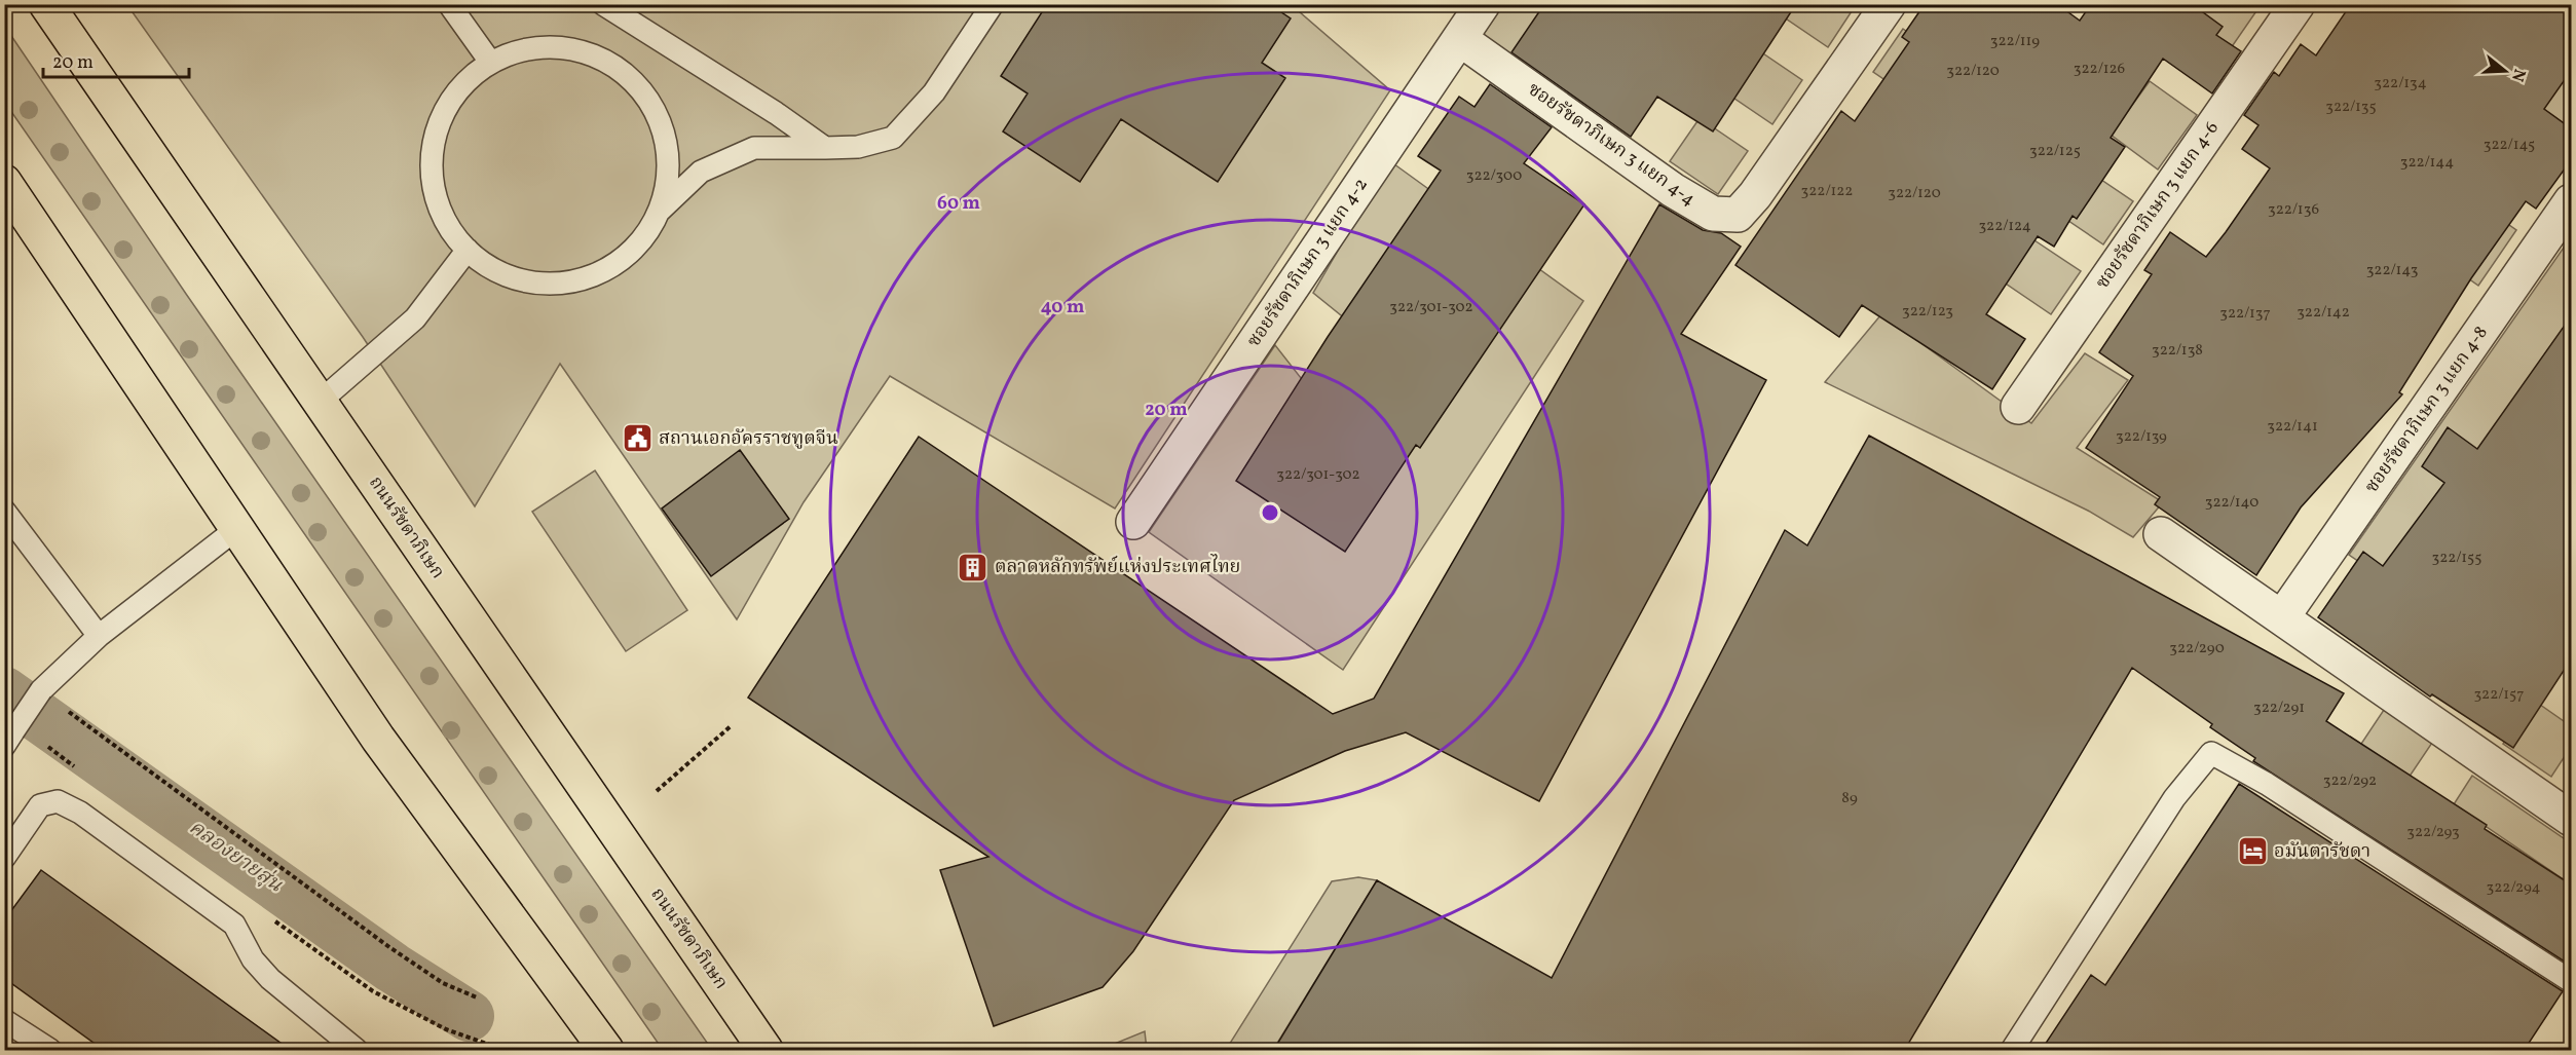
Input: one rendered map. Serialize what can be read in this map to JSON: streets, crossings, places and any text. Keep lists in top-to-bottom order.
{
  "streets": {
    "main road": ["ถนนรัชดาภิเษก"],
    "street": [
      "ซอยรัชดาภิเษก 3 แยก 4-4",
      "ซอยรัชดาภิเษก 3 แยก 4-6",
      "ซอยรัชดาภิเษก 3 แยก 4-2",
      "ซอยรัชดาภิเษก 3 แยก 4-8"
    ]
  },
  "crossings": [
    ["ซอยรัชดาภิเษก 3 แยก 4-4", "ซอยรัชดาภิเษก 3 แยก 4-2"]
  ],
  "water": ["คลองยายสุ่น"],
  "places": {
    "public building": ["สถานเอกอัครราชทูตจีน"],
    "building": ["ตลาดหลักทรัพย์แห่งประเทศไทย"],
    "hotel": ["อมันตารัชดา"]
  },
  "house_numbers": [
    "322/119",
    "322/126",
    "322/120",
    "322/134",
    "322/135",
    "322/145",
    "322/125",
    "322/144",
    "322/300",
    "322/122",
    "322/120",
    "322/136",
    "322/124",
    "322/143",
    "322/301-302",
    "322/123",
    "322/142",
    "322/137",
    "322/138",
    "322/141",
    "322/139",
    "322/301-302",
    "322/140",
    "322/155",
    "322/290",
    "322/157",
    "322/291",
    "322/292",
    "89",
    "322/293",
    "322/294"
  ],
  "scale_bar": "20 m",
  "north": "right",
  "rings": ["60 m", "40 m", "20 m"]
}
